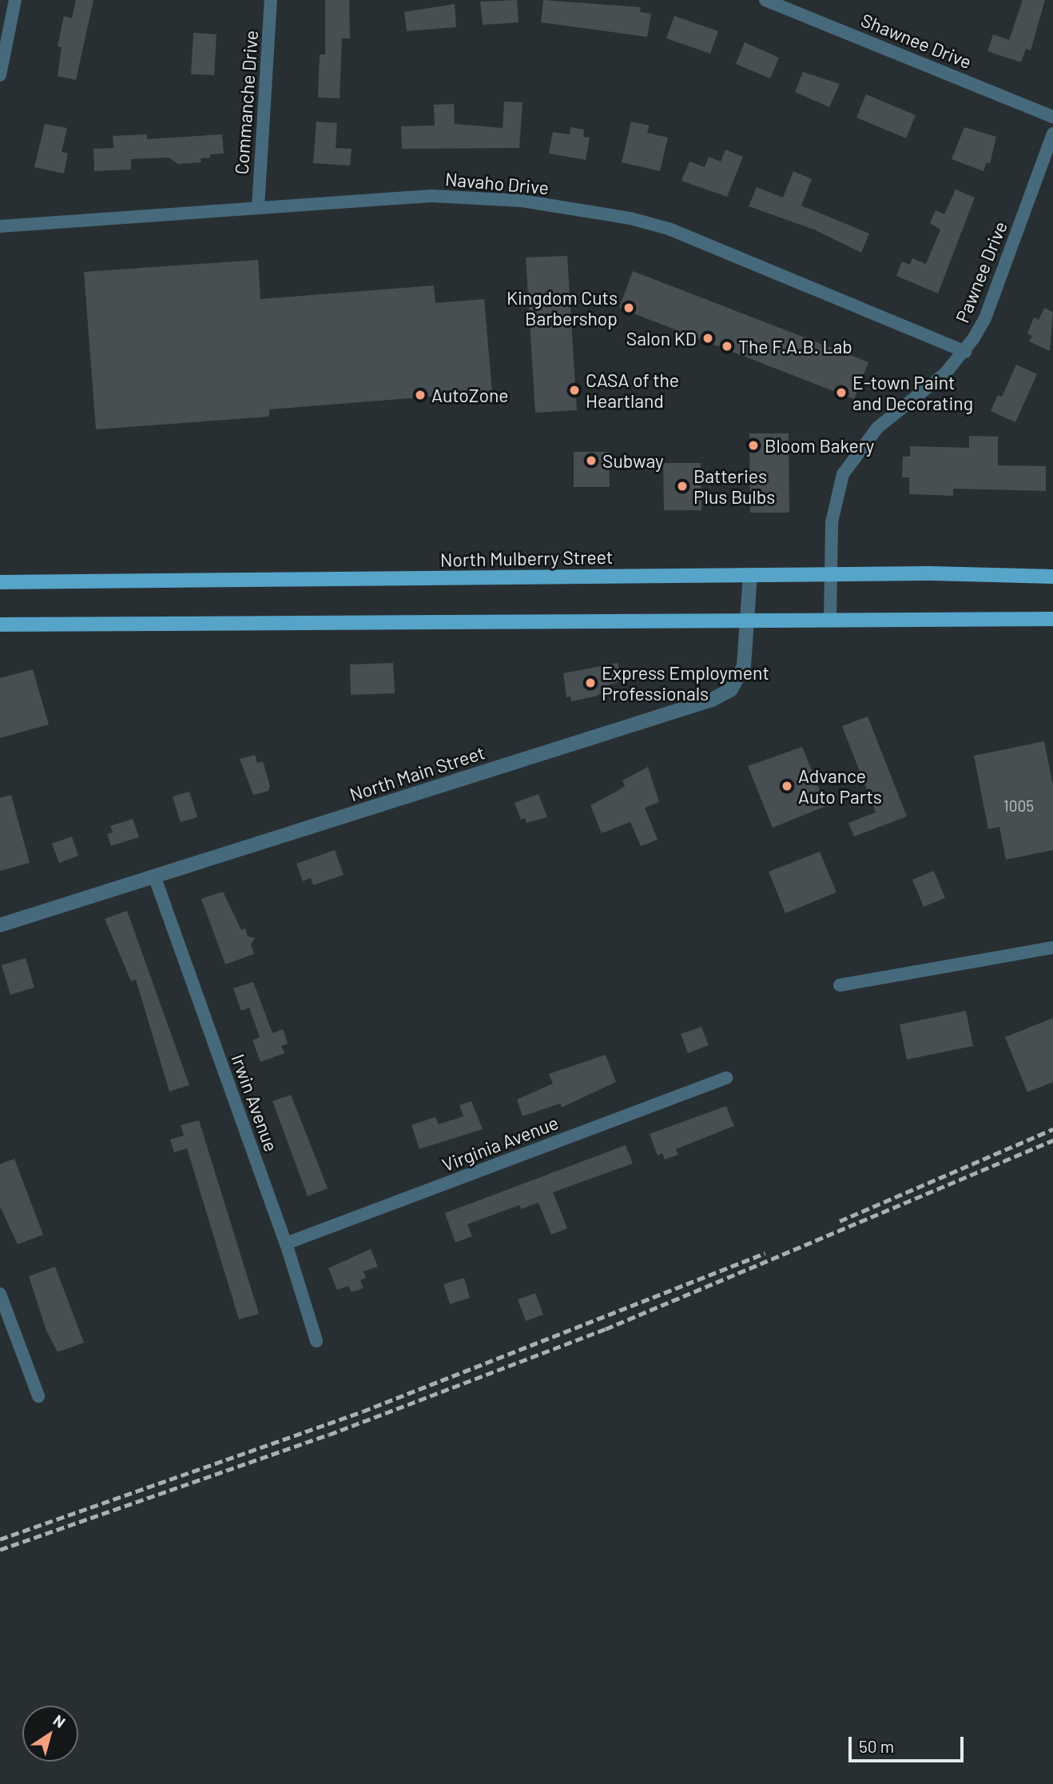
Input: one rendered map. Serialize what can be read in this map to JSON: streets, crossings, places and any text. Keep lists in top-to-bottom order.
{
  "streets": {
    "main road": ["North Mulberry Street"],
    "street": [
      "Shawnee Drive",
      "Commanche Drive",
      "Navaho Drive",
      "Pawnee Drive",
      "North Main Street",
      "Irwin Avenue",
      "Virginia Avenue"
    ]
  },
  "crossings": [
    ["Commanche Drive", "Navaho Drive"],
    ["Navaho Drive", "Pawnee Drive"],
    ["Pawnee Drive", "North Mulberry Street"],
    ["North Mulberry Street", "North Main Street"],
    ["North Main Street", "Irwin Avenue"],
    ["Irwin Avenue", "Virginia Avenue"]
  ],
  "places": [
    "Kingdom Cuts Barbershop",
    "Salon KD",
    "The F.A.B. Lab",
    "CASA of the Heartland",
    "E-town Paint and Decorating",
    "AutoZone",
    "Bloom Bakery",
    "Subway",
    "Batteries Plus Bulbs",
    "Express Employment Professionals",
    "Advance Auto Parts"
  ],
  "house_numbers": ["1005"],
  "scale_bar": "50 m",
  "north": "top right"
}
